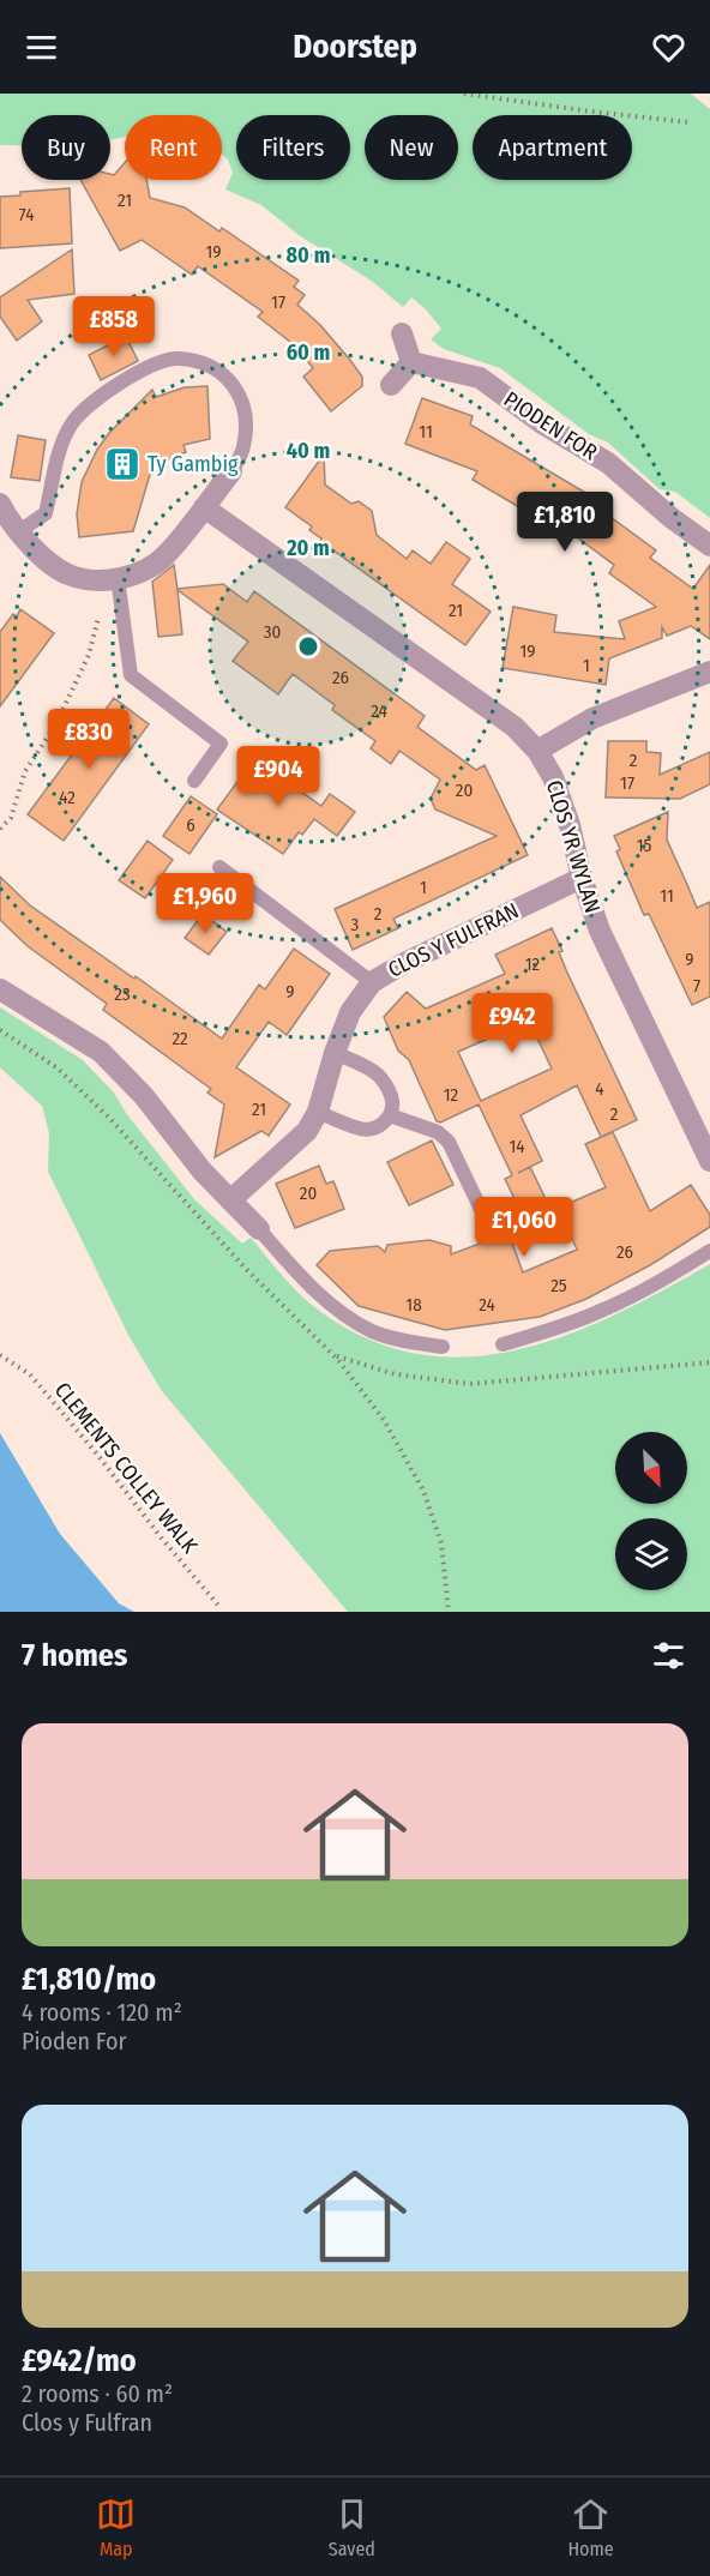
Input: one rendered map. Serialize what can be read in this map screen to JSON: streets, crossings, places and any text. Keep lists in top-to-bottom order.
{
  "streets": {
    "street": ["PIODEN FOR", "CLOS YR WYLAN", "CLOS Y FULFRAN"],
    "path": ["CLEMENTS COLLEY WALK"]
  },
  "crossings": [
    ["CLOS YR WYLAN", "CLOS Y FULFRAN"]
  ],
  "places": {
    "building": ["Ty Gambig"]
  },
  "house_numbers": [
    "21",
    "74",
    "19",
    "17",
    "11",
    "21",
    "30",
    "19",
    "1",
    "26",
    "24",
    "2",
    "17",
    "20",
    "42",
    "6",
    "15",
    "1",
    "11",
    "2",
    "3",
    "9",
    "12",
    "7",
    "9",
    "23",
    "22",
    "4",
    "12",
    "21",
    "2",
    "14",
    "20",
    "26",
    "25",
    "18",
    "24"
  ],
  "north": "bottom right",
  "page": {
    "header": "Doorstep",
    "chip": [
      "Buy",
      "Rent",
      "Filters",
      "New",
      "Apartment"
    ],
    "price": [
      "£858",
      "£1,810",
      "£830",
      "£904",
      "£1,960",
      "£942",
      "£1,060"
    ],
    "heading": "7 homes",
    "list": [
      {
        "name": "£1,810/mo",
        "note": "4 rooms · 120 m² · Pioden For"
      },
      {
        "name": "£942/mo",
        "note": "2 rooms · 60 m² · Clos y Fulfran"
      }
    ],
    "tabs": ["Map", "Saved", "Home"]
  },
  "rings": [
    "80 m",
    "60 m",
    "40 m",
    "20 m"
  ]
}
